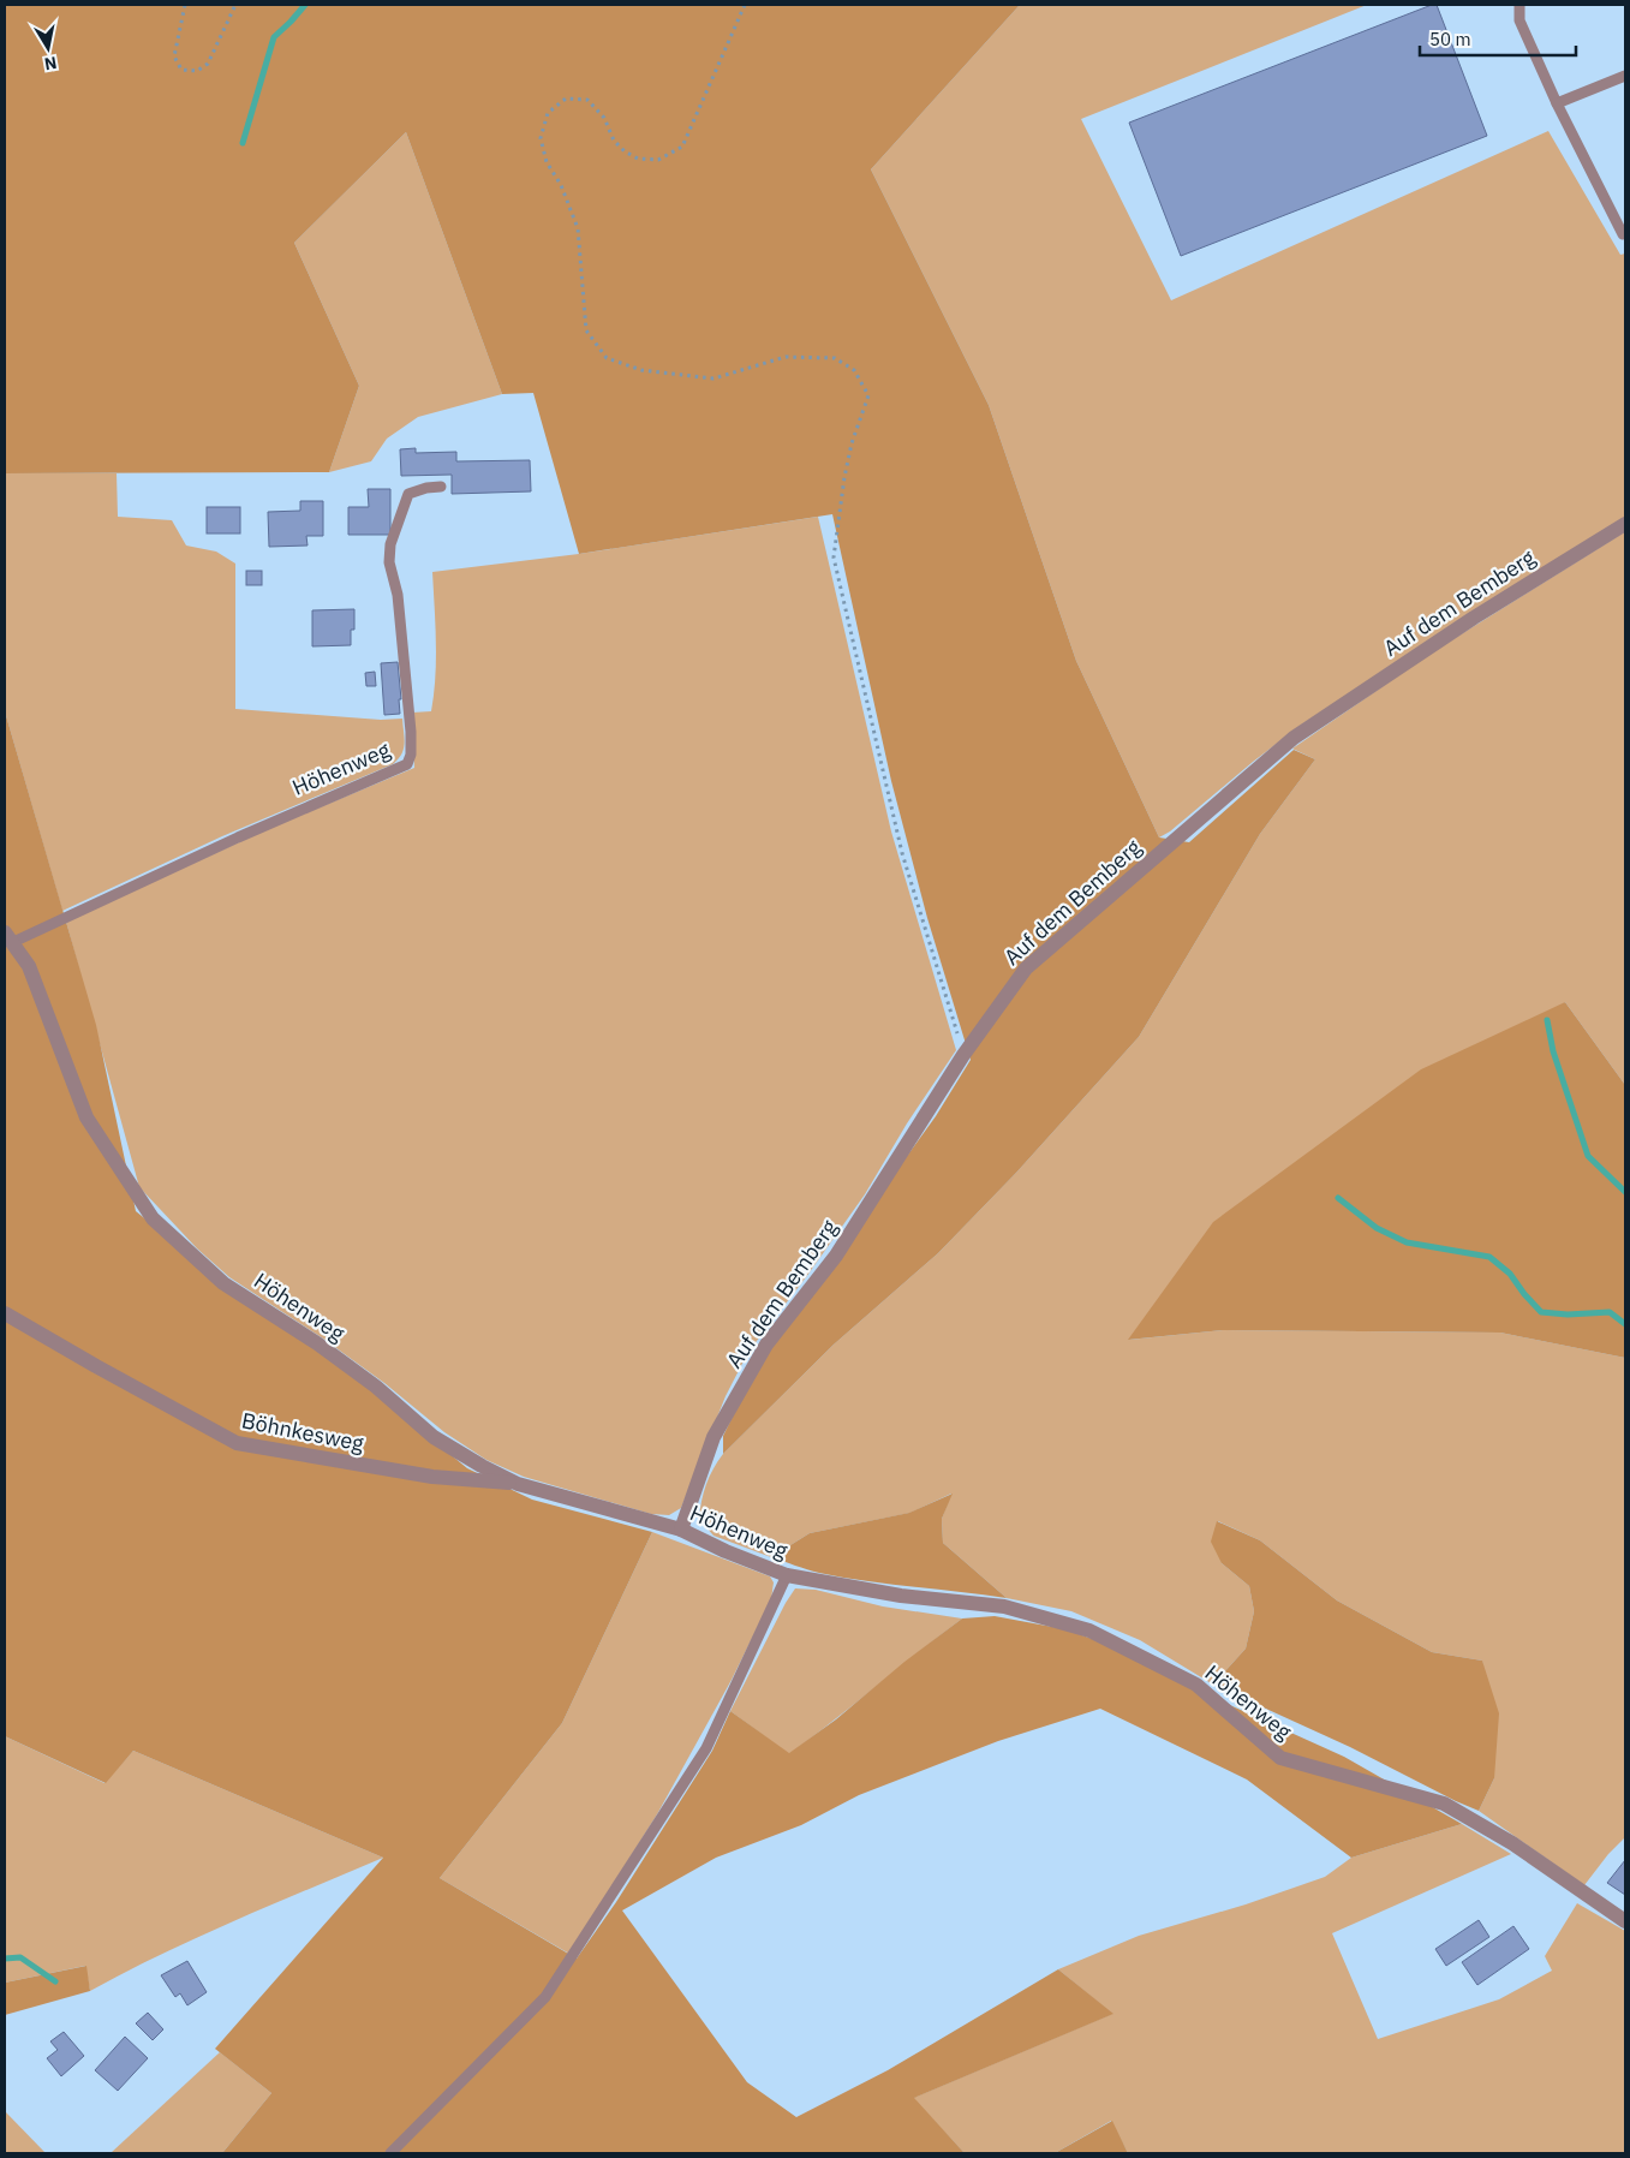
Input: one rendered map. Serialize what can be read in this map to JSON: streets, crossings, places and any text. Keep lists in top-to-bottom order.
{
  "streets": {
    "street": ["Auf dem Bemberg", "Höhenweg", "Böhnkesweg"]
  },
  "crossings": [
    ["Auf dem Bemberg", "Höhenweg"],
    ["Höhenweg", "Böhnkesweg"]
  ],
  "scale_bar": "50 m",
  "north": "bottom"
}
